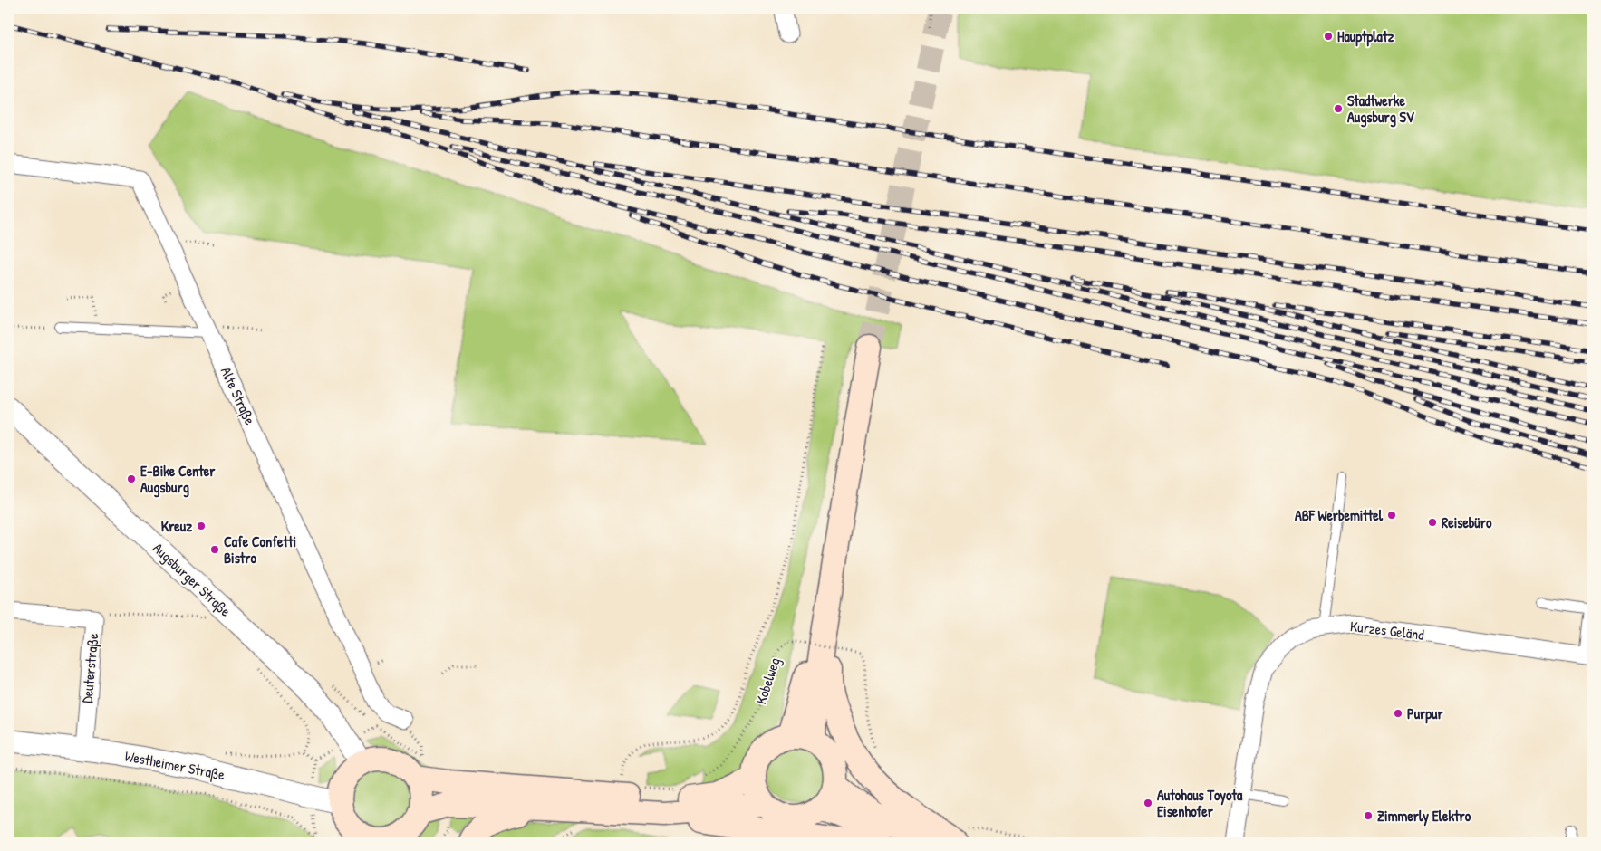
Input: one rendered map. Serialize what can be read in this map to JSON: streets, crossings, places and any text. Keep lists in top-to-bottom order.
{
  "streets": {
    "street": [
      "Alte Straße",
      "Augsburger Straße",
      "Kurzes Geländ",
      "Deuterstraße",
      "Westheimer Straße"
    ],
    "path": ["Kobelweg"]
  },
  "crossings": [
    ["Augsburger Straße", "Westheimer Straße"],
    ["Deuterstraße", "Westheimer Straße"]
  ],
  "places": [
    "Hauptplatz",
    "Stadtwerke Augsburg SV",
    "E-Bike Center Augsburg",
    "ABF Werbemittel",
    "Reisebüro",
    "Kreuz",
    "Cafe Confetti Bistro",
    "Purpur",
    "Autohaus Toyota Eisenhofer",
    "Zimmerly Elektro"
  ]
}
